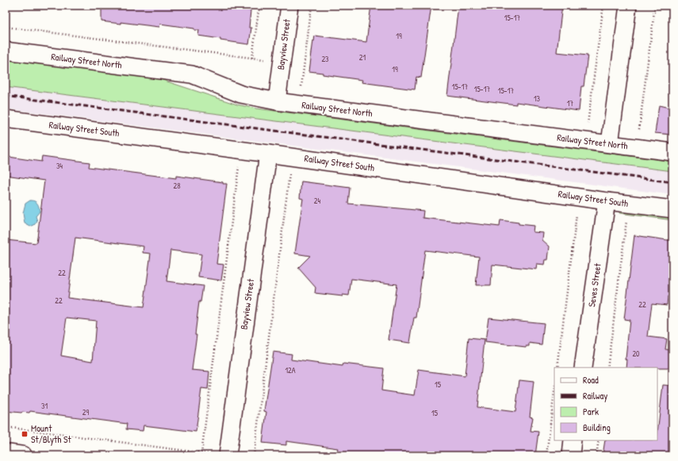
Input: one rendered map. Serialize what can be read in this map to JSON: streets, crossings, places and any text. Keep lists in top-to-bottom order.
{
  "streets": {
    "street": [
      "Bayview Street",
      "Railway Street North",
      "Railway Street South",
      "Seves Street"
    ]
  },
  "crossings": [
    ["Bayview Street", "Railway Street North"],
    ["Bayview Street", "Railway Street South"],
    ["Railway Street South", "Seves Street"]
  ],
  "places": {
    "transit": ["Mount St/Blyth St"]
  },
  "house_numbers": [
    "15-17",
    "19",
    "21",
    "23",
    "19",
    "15-17",
    "15-17",
    "15-17",
    "13",
    "17",
    "34",
    "28",
    "24",
    "22",
    "22",
    "22",
    "20",
    "12A",
    "15",
    "31",
    "29",
    "15"
  ],
  "legend": [
    "Road",
    "Railway",
    "Park",
    "Building"
  ]
}
